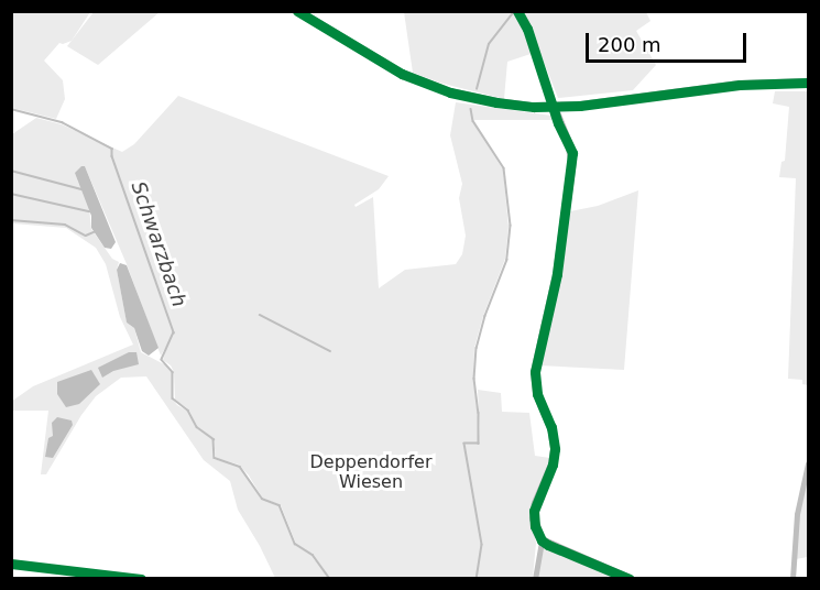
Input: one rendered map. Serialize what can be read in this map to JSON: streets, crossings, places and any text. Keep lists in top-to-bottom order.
{
  "water": ["Schwarzbach"],
  "parks": ["Deppendorfer Wiesen"],
  "scale_bar": "200 m"
}
